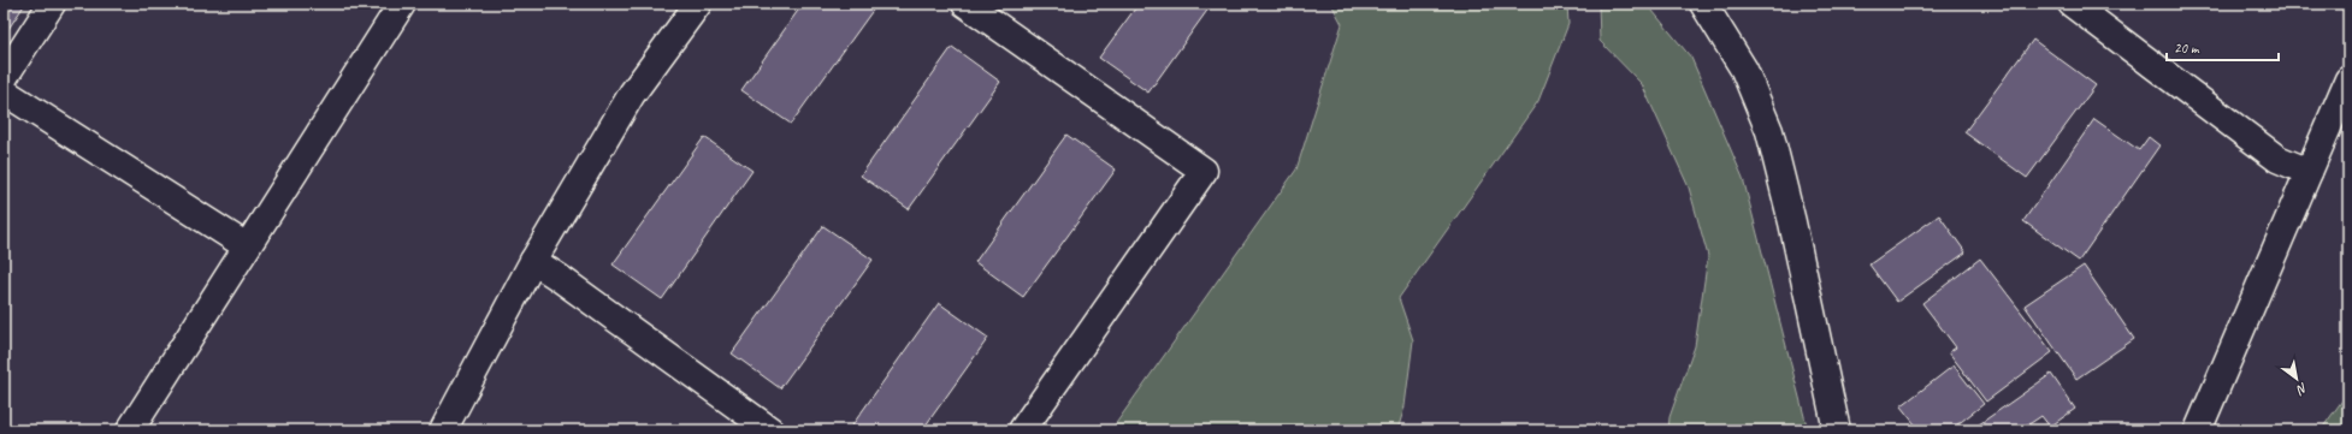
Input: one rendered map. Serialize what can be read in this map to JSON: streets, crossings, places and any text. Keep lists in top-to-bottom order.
{
  "scale_bar": "20 m",
  "north": "bottom right"
}
